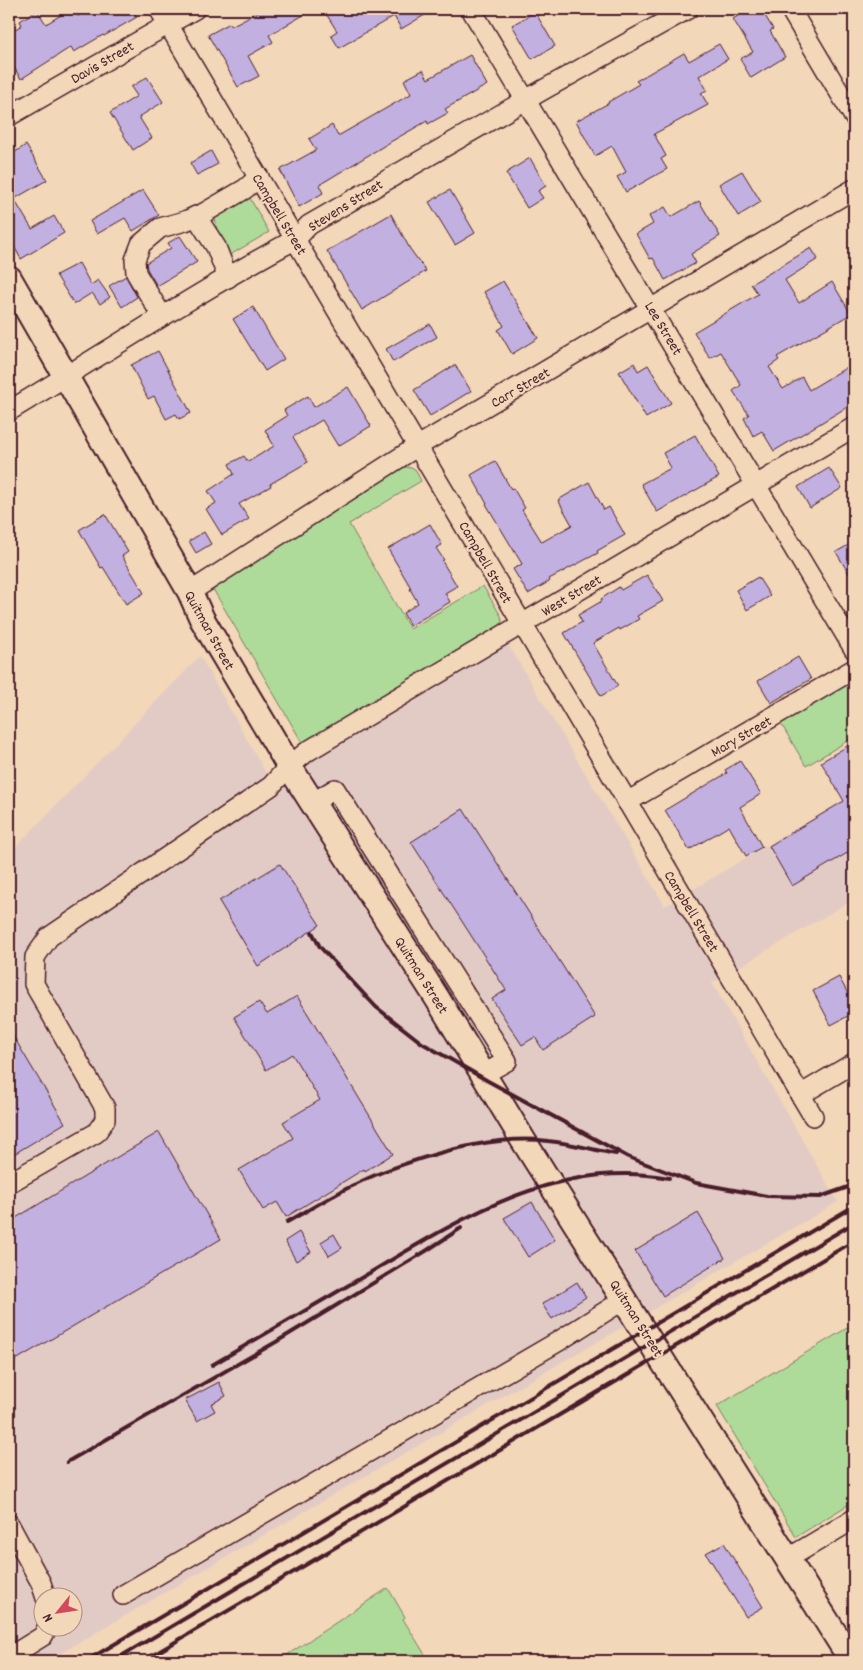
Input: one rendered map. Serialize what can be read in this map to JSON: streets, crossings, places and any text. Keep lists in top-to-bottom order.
{
  "streets": {
    "main road": ["Quitman Street"],
    "street": [
      "Davis Street",
      "Stevens Street",
      "Campbell Street",
      "Lee Street",
      "Carr Street",
      "West Street",
      "Mary Street"
    ]
  },
  "crossings": [
    ["Davis Street", "Campbell Street"],
    ["Stevens Street", "Campbell Street"],
    ["Stevens Street", "Lee Street"],
    ["Stevens Street", "Quitman Street"],
    ["Campbell Street", "Carr Street"],
    ["Campbell Street", "West Street"],
    ["Campbell Street", "Mary Street"],
    ["Lee Street", "Carr Street"],
    ["Lee Street", "West Street"],
    ["Carr Street", "Quitman Street"],
    ["West Street", "Quitman Street"]
  ],
  "north": "bottom left"
}
